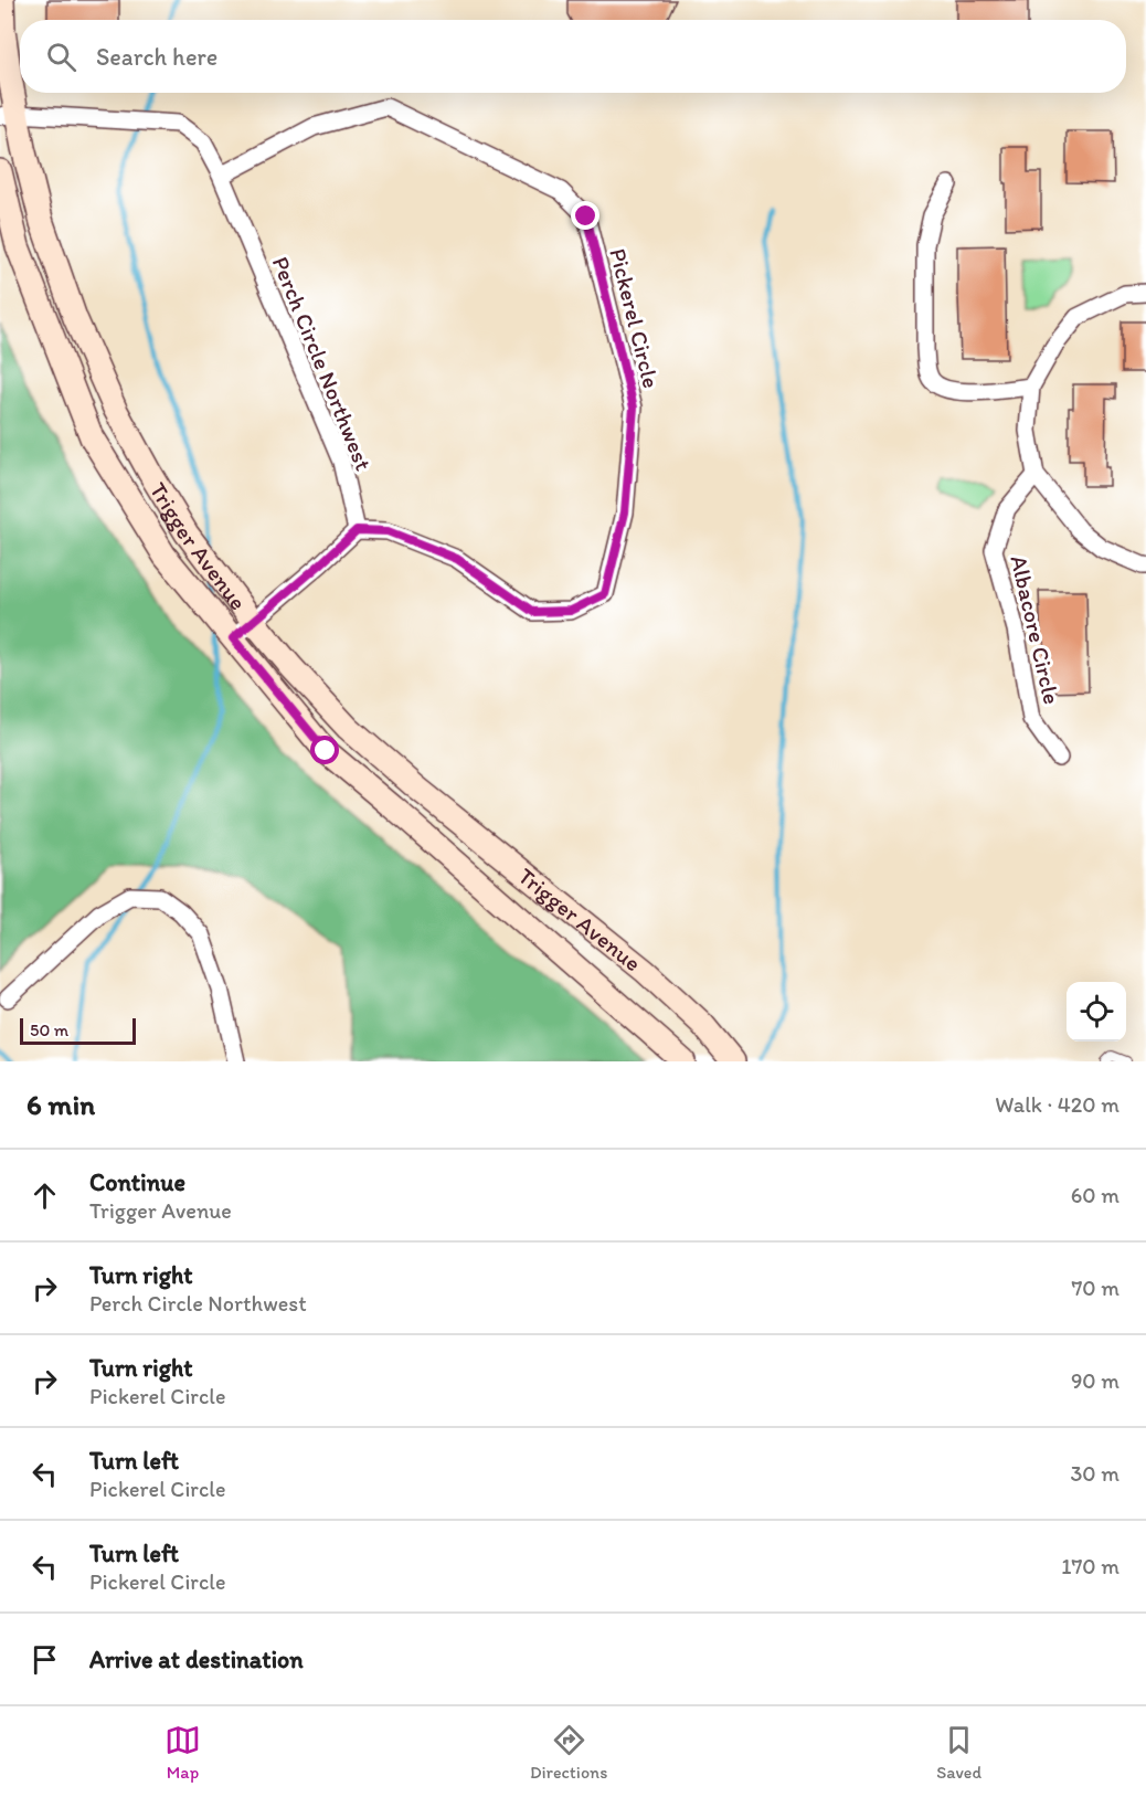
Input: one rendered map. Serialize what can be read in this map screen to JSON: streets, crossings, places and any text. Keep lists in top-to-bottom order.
{
  "streets": {
    "main road": ["Trigger Avenue"],
    "street": ["Pickerel Circle", "Perch Circle Northwest", "Albacore Circle"]
  },
  "crossings": [
    ["Pickerel Circle", "Perch Circle Northwest"]
  ],
  "scale_bar": "50 m",
  "page": {
    "search": "Search here",
    "scale": "50 m",
    "heading": ["6 min", "Walk · 420 m"],
    "list": [
      ["Continue", "Trigger Avenue", "60 m"],
      ["Turn right", "Perch Circle Northwest", "70 m"],
      ["Turn right", "Pickerel Circle", "90 m"],
      ["Turn left", "Pickerel Circle", "30 m"],
      ["Turn left", "Pickerel Circle", "170 m"],
      "Arrive at destination"
    ],
    "nav": ["Map", "Directions", "Saved"]
  }
}
